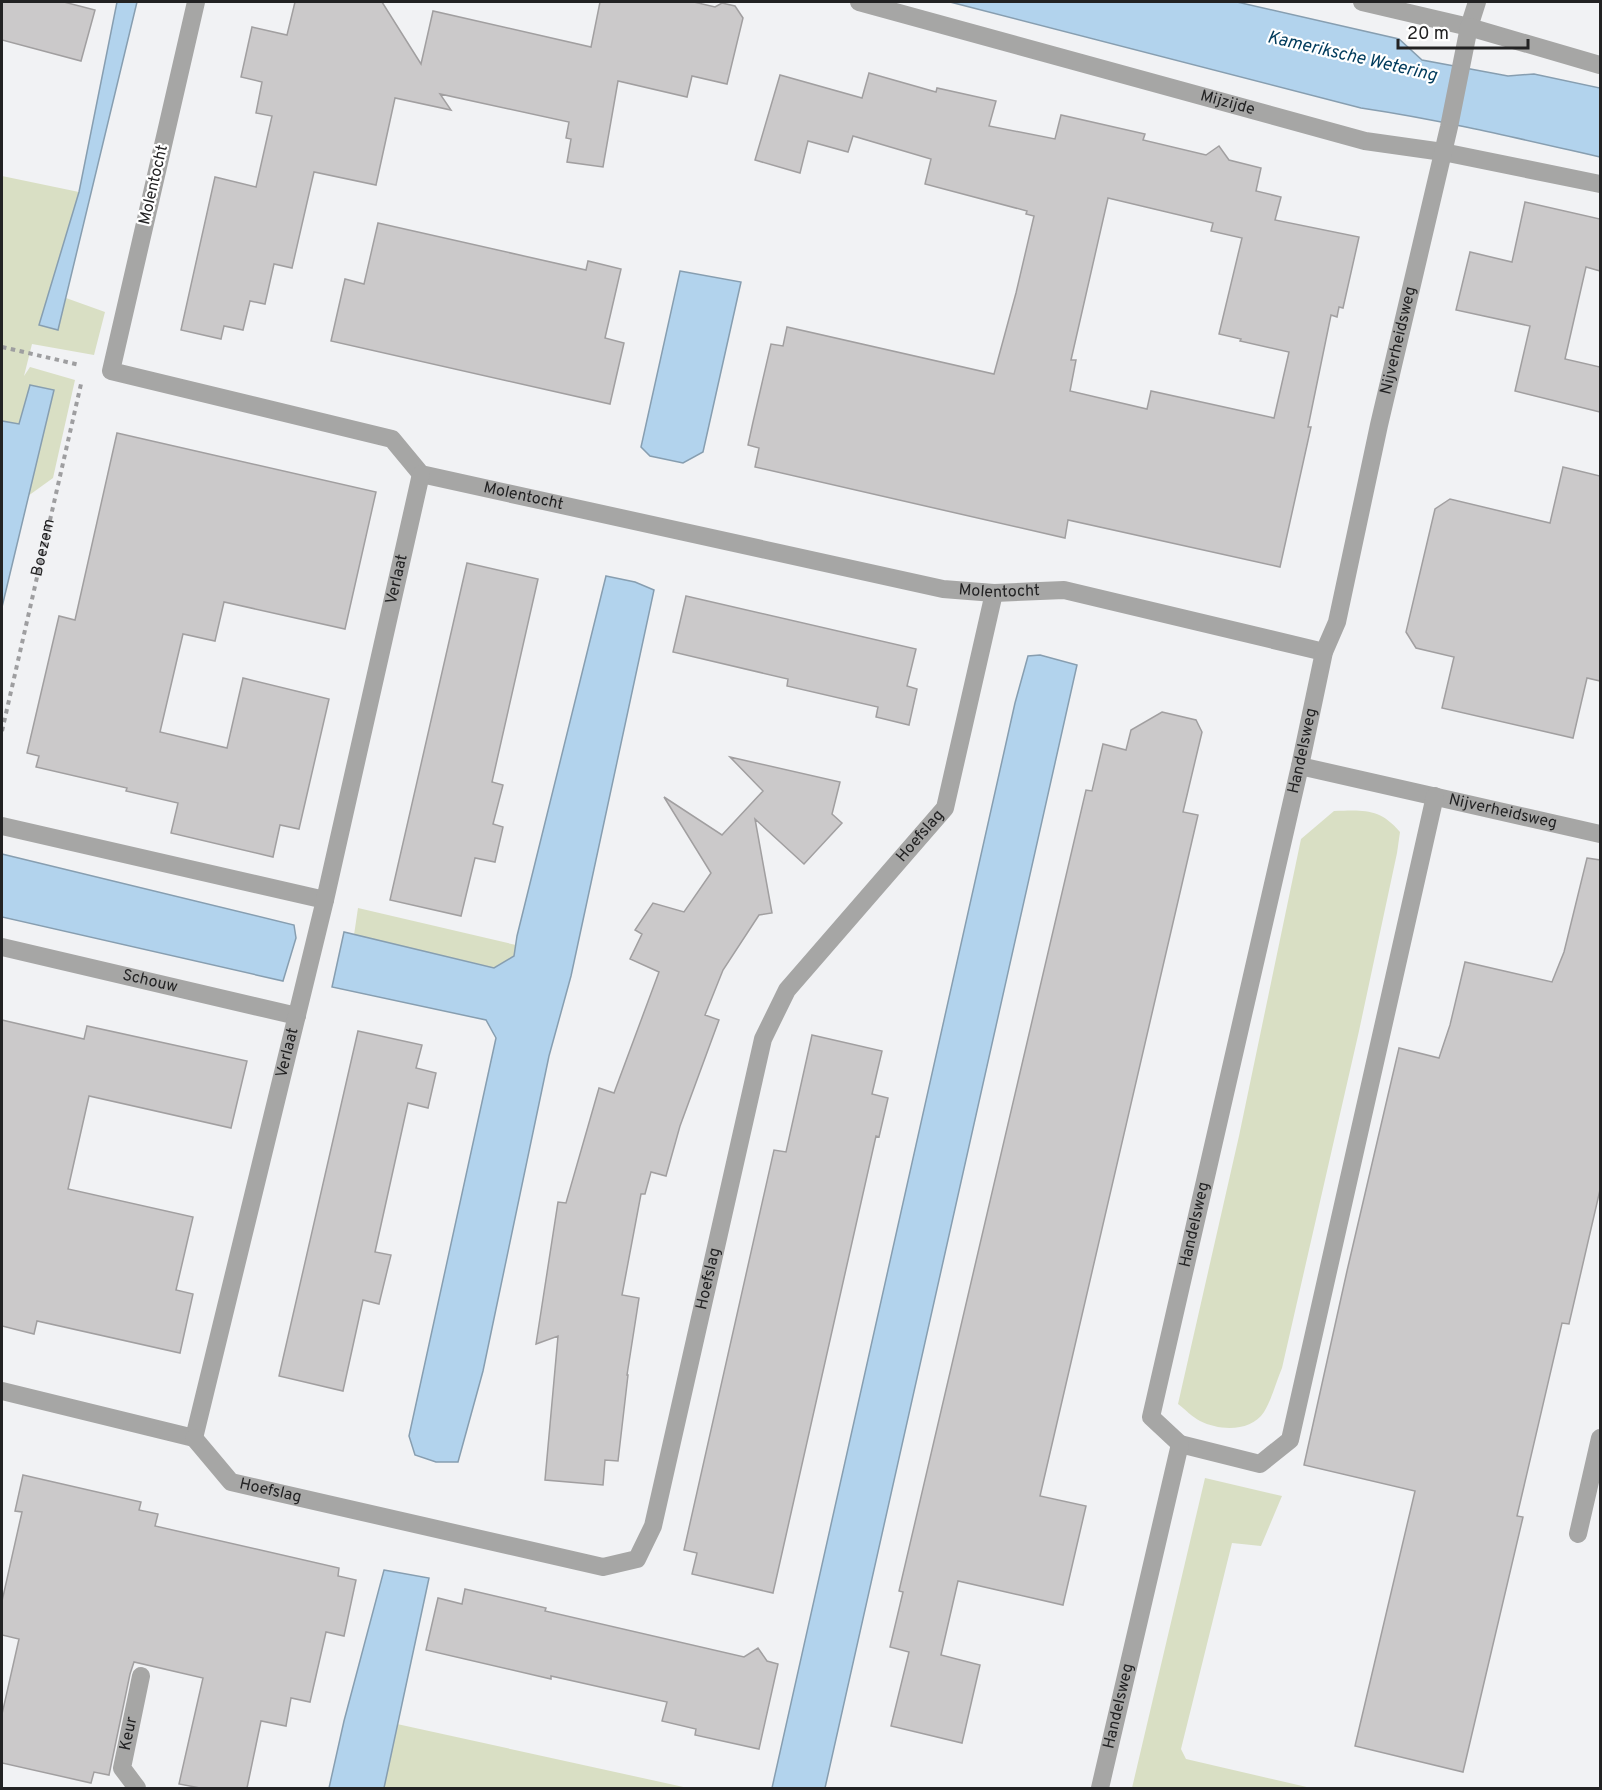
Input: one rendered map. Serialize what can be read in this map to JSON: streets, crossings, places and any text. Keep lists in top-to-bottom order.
{
  "streets": {
    "street": [
      "Mijzijde",
      "Molentocht",
      "Nijverheidsweg",
      "Verlaat",
      "Handelsweg",
      "Hoefslag",
      "Schouw",
      "Keur"
    ],
    "path": ["Boezem"]
  },
  "crossings": [
    ["Mijzijde", "Nijverheidsweg"],
    ["Molentocht", "Nijverheidsweg"],
    ["Molentocht", "Verlaat"],
    ["Molentocht", "Handelsweg"],
    ["Molentocht", "Hoefslag"],
    ["Nijverheidsweg", "Handelsweg"],
    ["Verlaat", "Hoefslag"],
    ["Verlaat", "Schouw"]
  ],
  "water": ["Kameriksche Wetering"],
  "scale_bar": "20 m"
}
